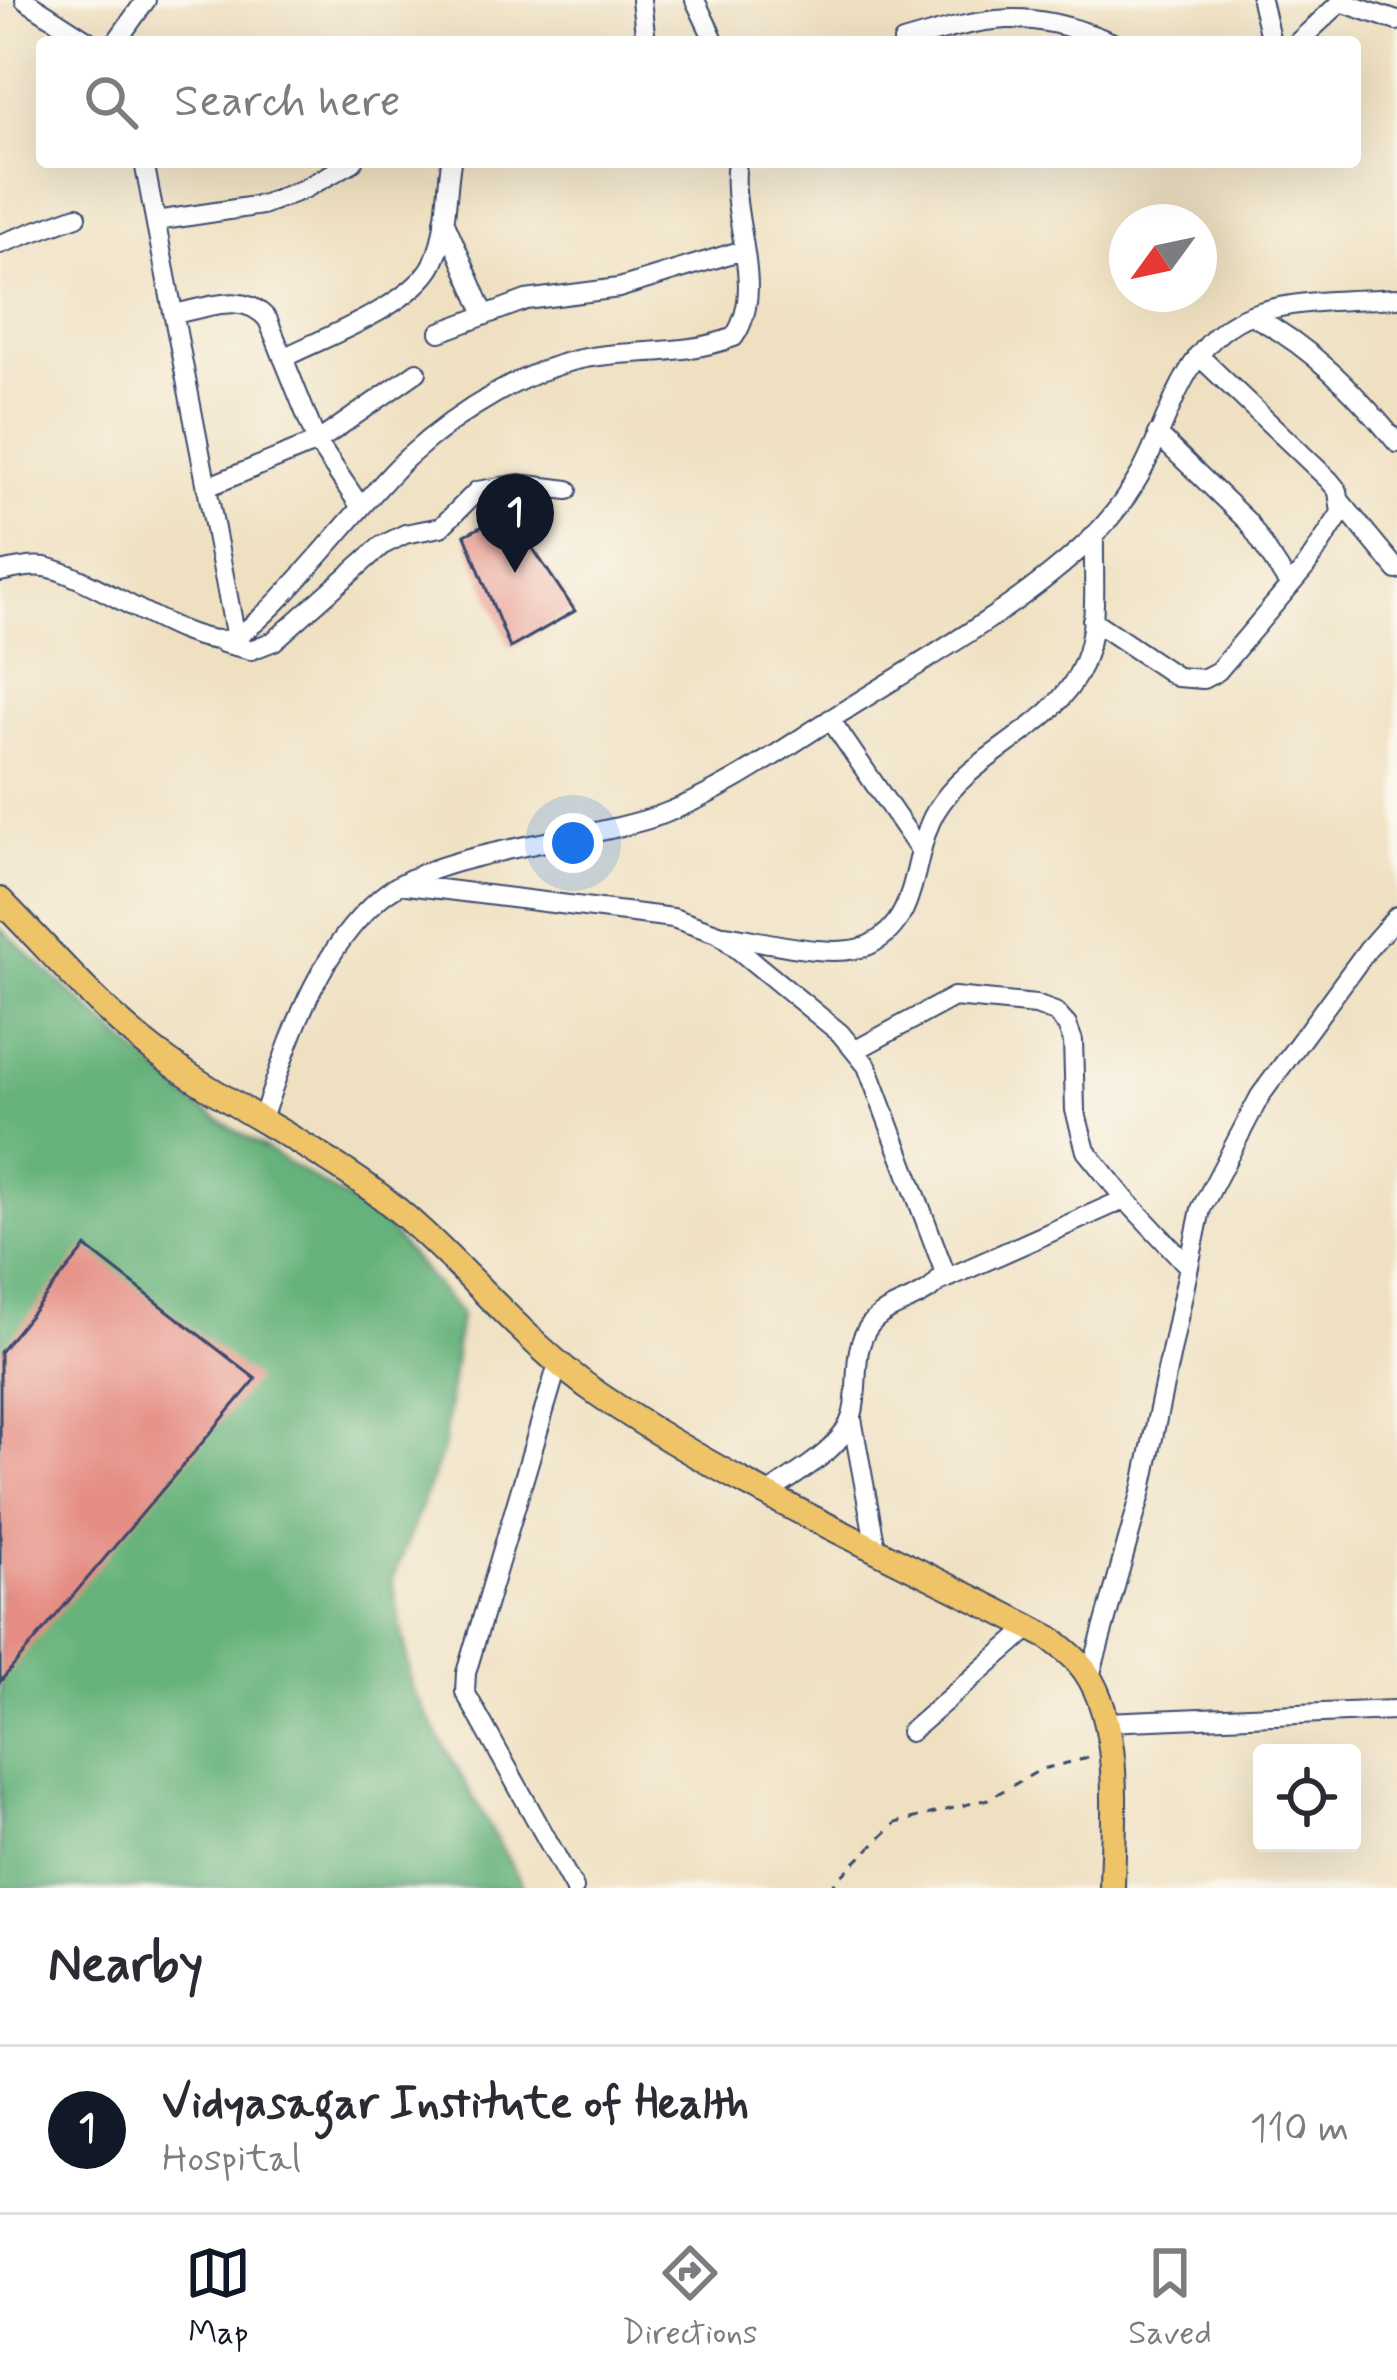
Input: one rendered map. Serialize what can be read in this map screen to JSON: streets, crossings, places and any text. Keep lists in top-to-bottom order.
{
  "north": "bottom left",
  "page": {
    "search": "Search here",
    "pins": "1",
    "heading": "Nearby",
    "list": [
      {
        "mark": "1",
        "name": "Vidyasagar Institute of Health",
        "note": "Hospital",
        "value": "110 m"
      }
    ],
    "nav": ["Map", "Directions", "Saved"]
  }
}
